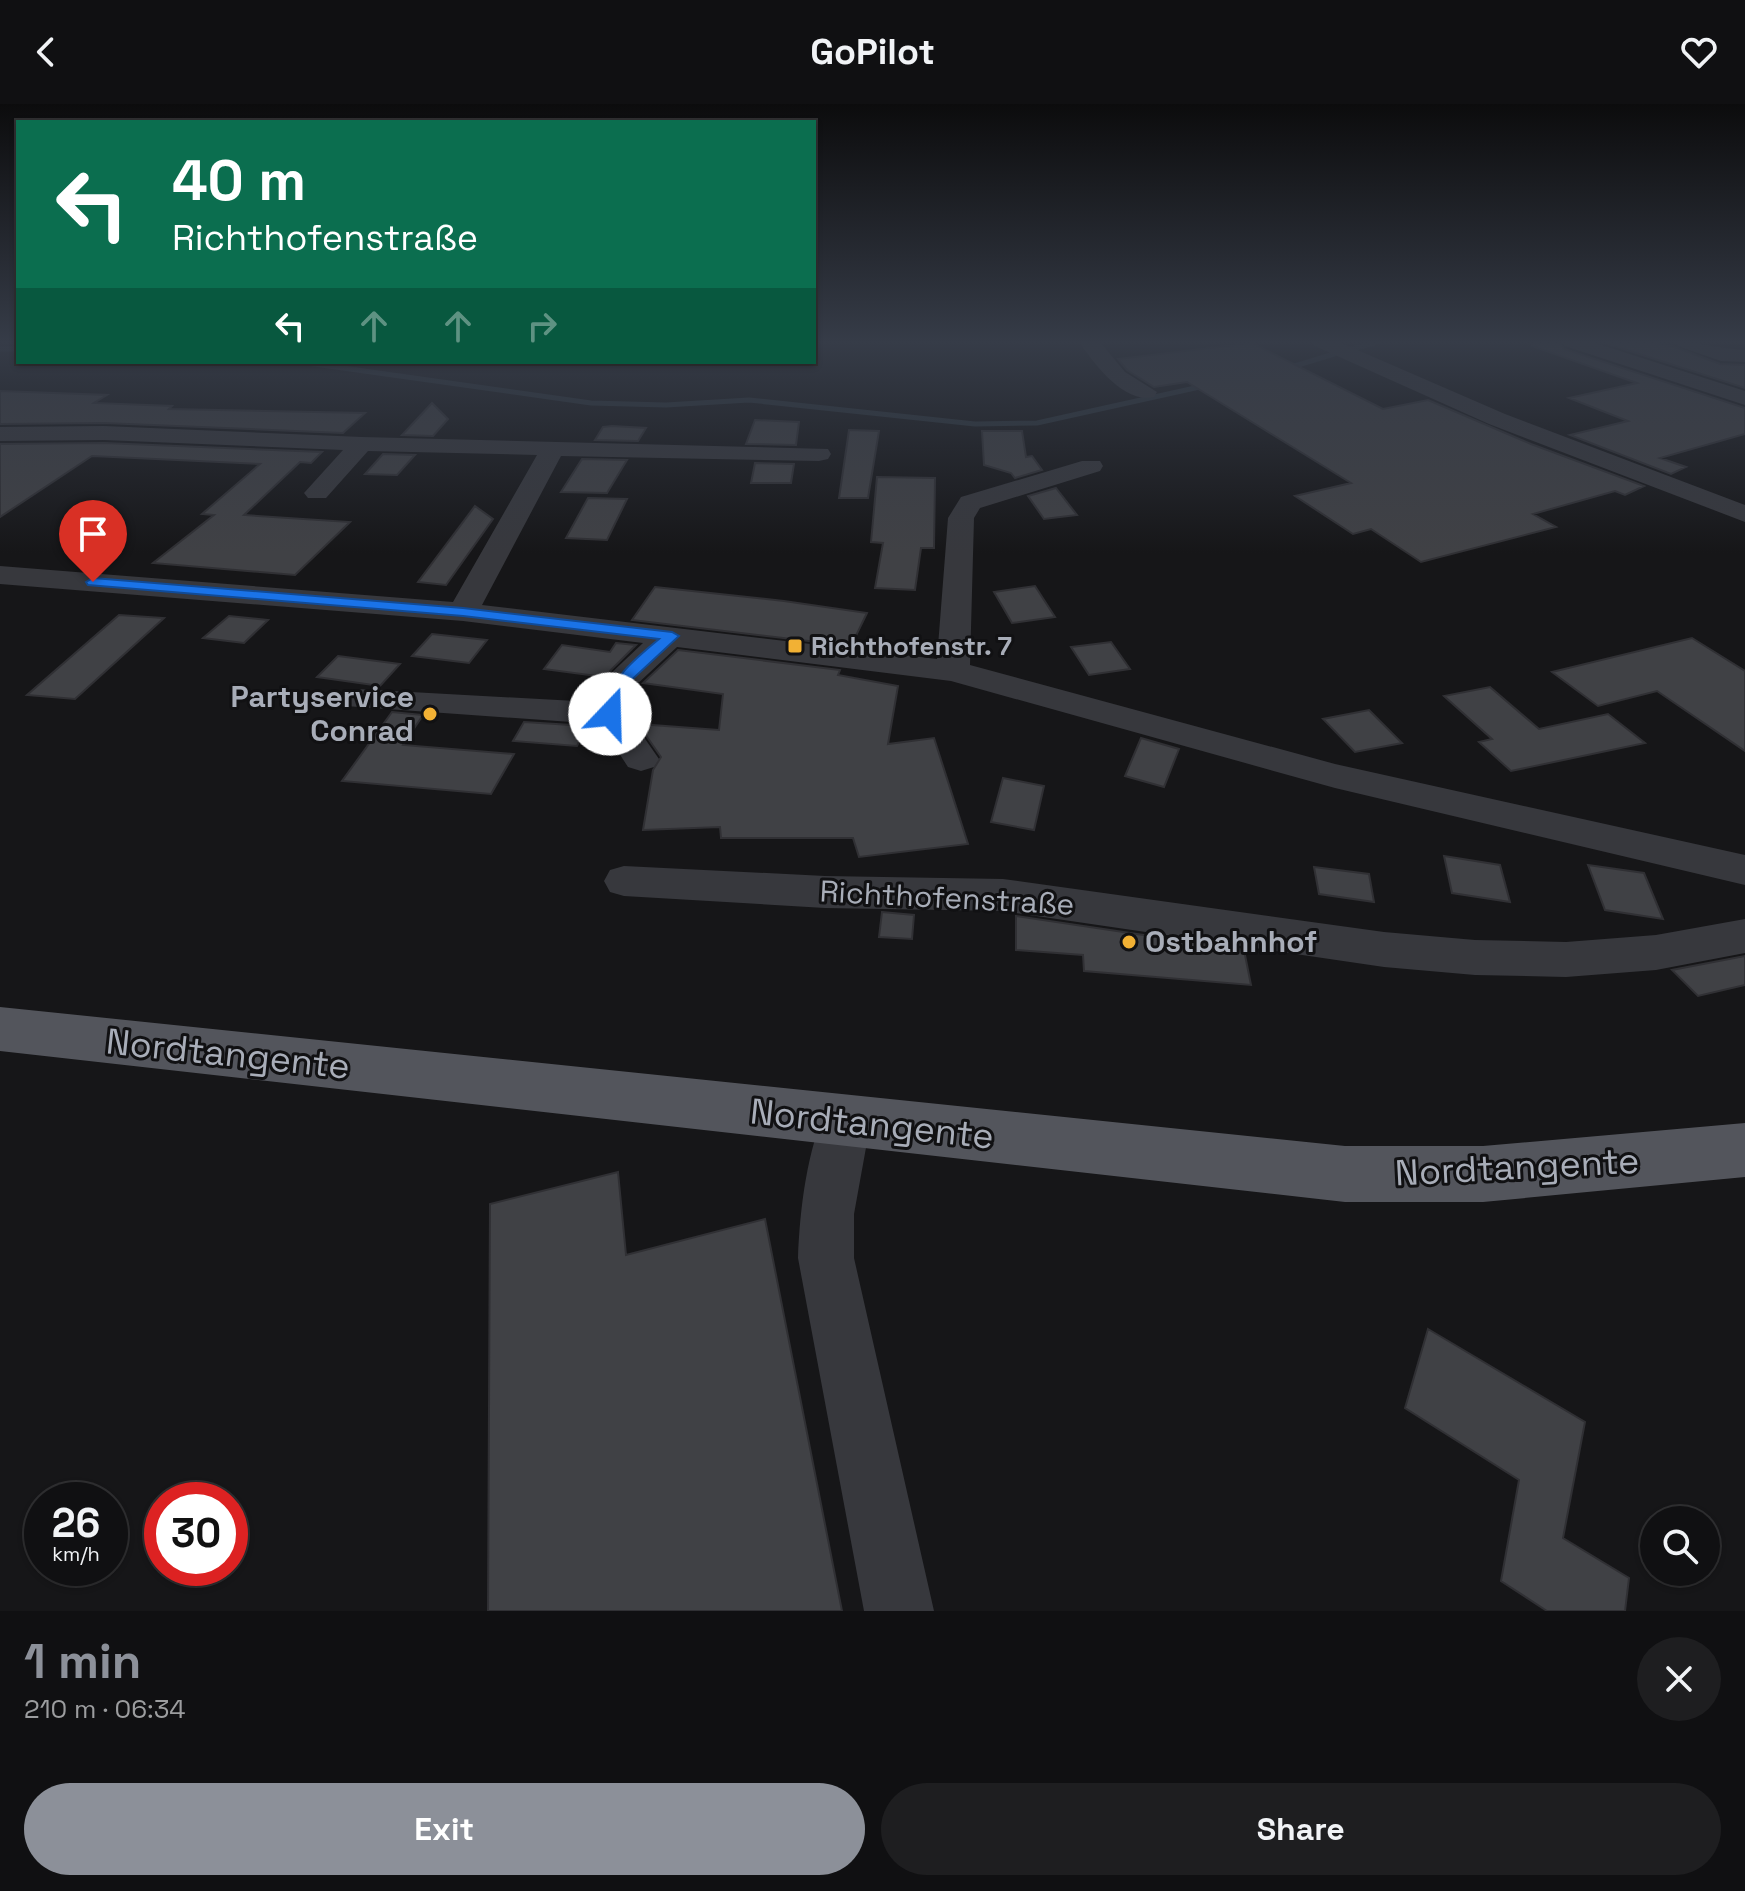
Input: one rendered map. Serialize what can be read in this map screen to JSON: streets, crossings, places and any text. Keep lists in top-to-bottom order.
{
  "streets": {
    "main road": ["Nordtangente"],
    "street": ["Richthofenstraße"]
  },
  "places": {
    "transit": ["Richthofenstr. 7"],
    "other": ["Partyservice Conrad", "Ostbahnhof"]
  },
  "page": {
    "header": "GoPilot",
    "turn": ["40 m", "Richthofenstraße"],
    "speed": "26 km/h",
    "limit": "30",
    "heading": ["1 min", "210 m · 06:34"],
    "buttons": ["Exit", "Share"]
  }
}
